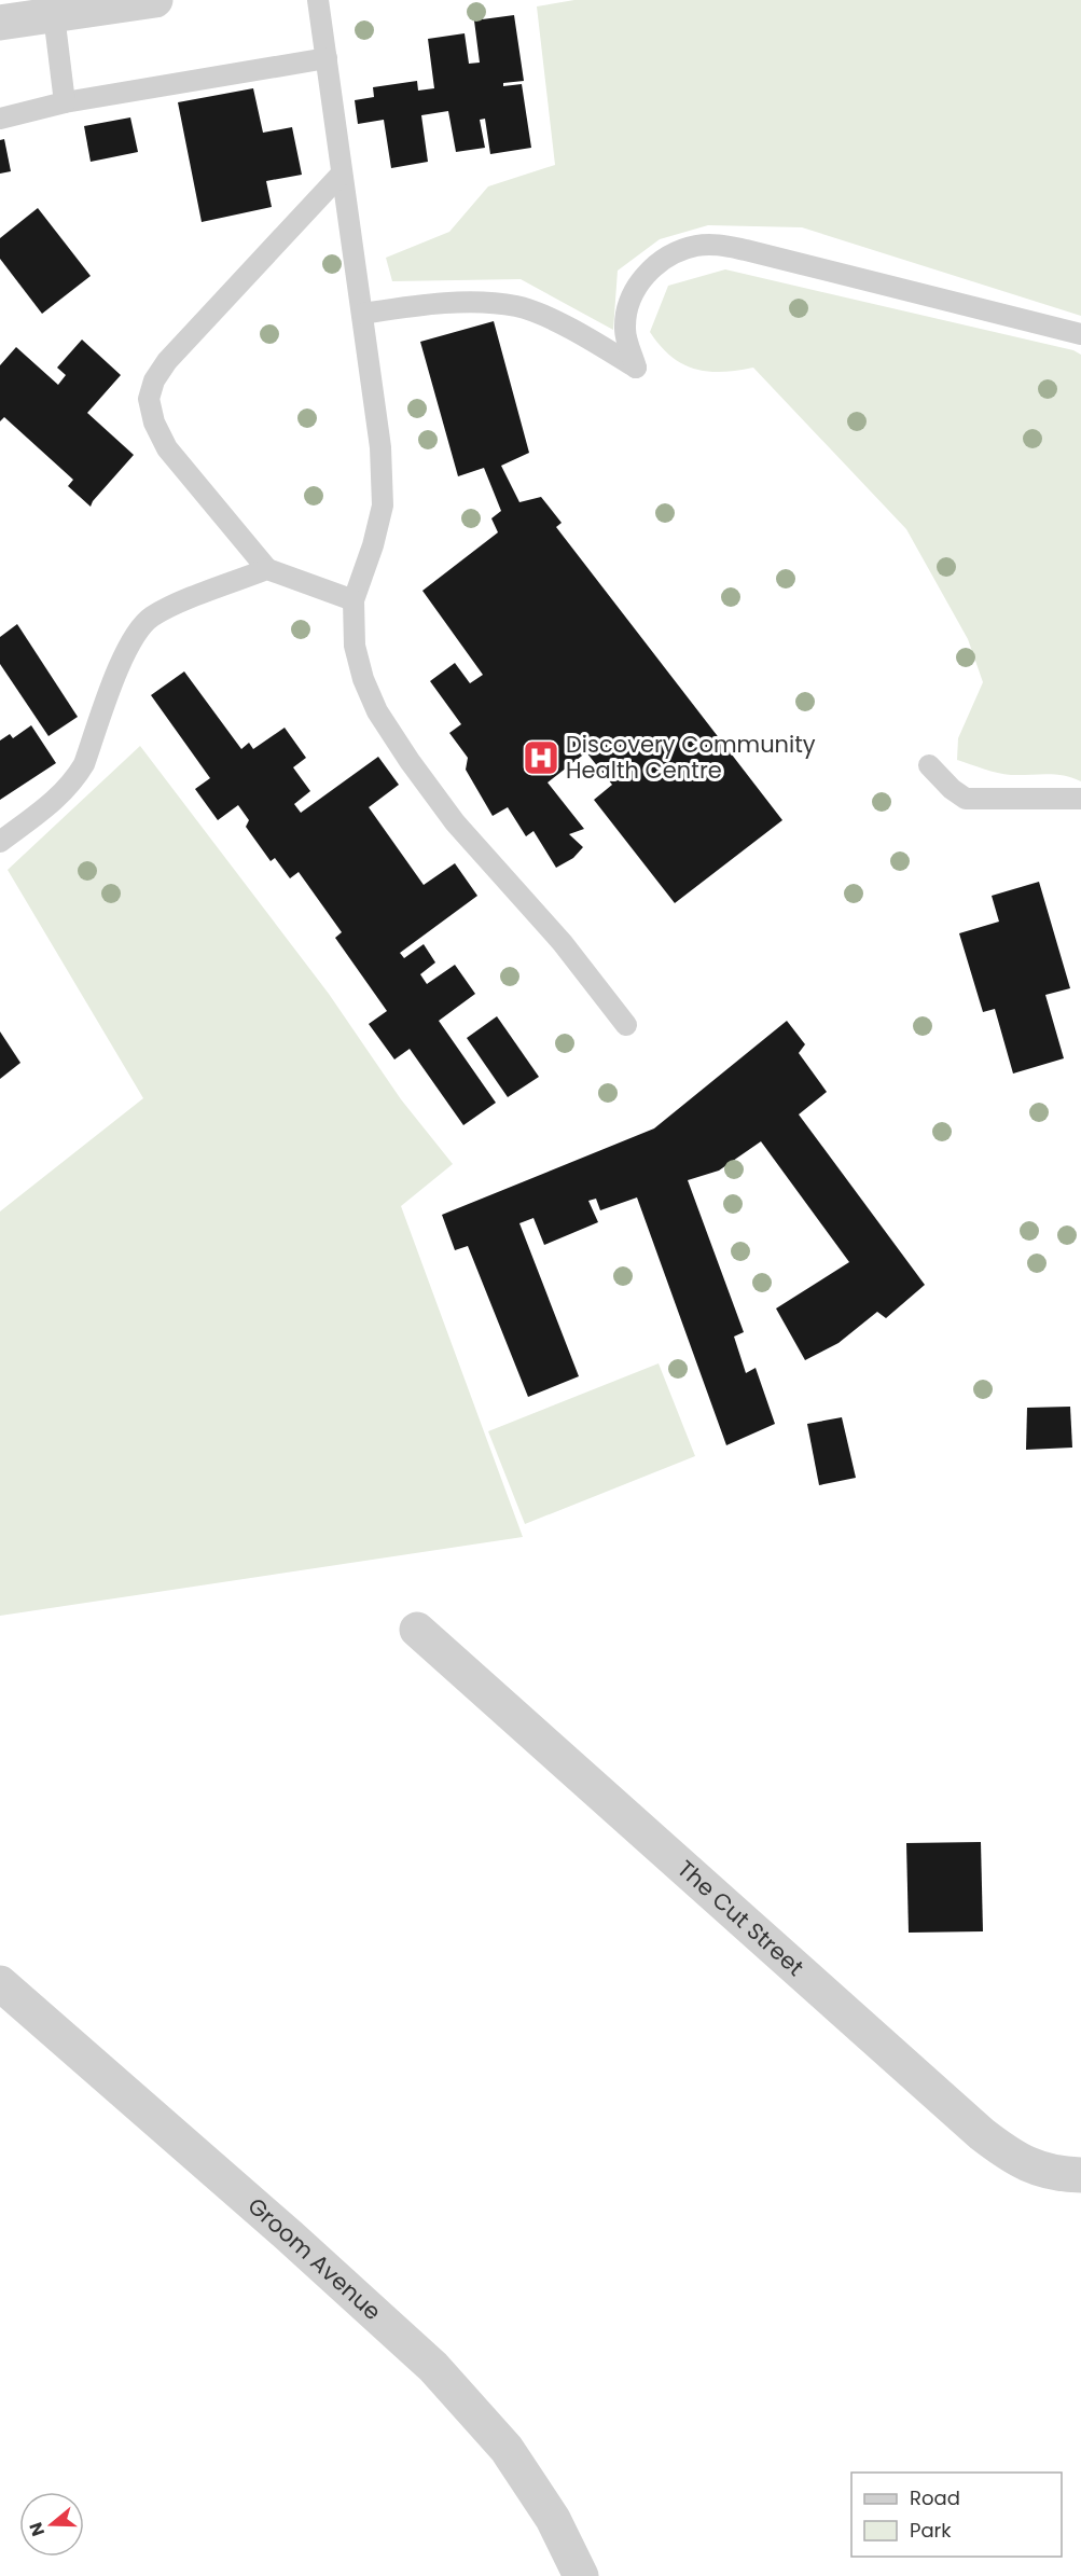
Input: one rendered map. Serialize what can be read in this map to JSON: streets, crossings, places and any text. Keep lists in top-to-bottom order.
{
  "streets": {
    "street": ["The Cut Street", "Groom Avenue"]
  },
  "places": {
    "hospital": ["Discovery Community Health Centre"]
  },
  "legend": ["Road", "Park"],
  "north": "left"
}
